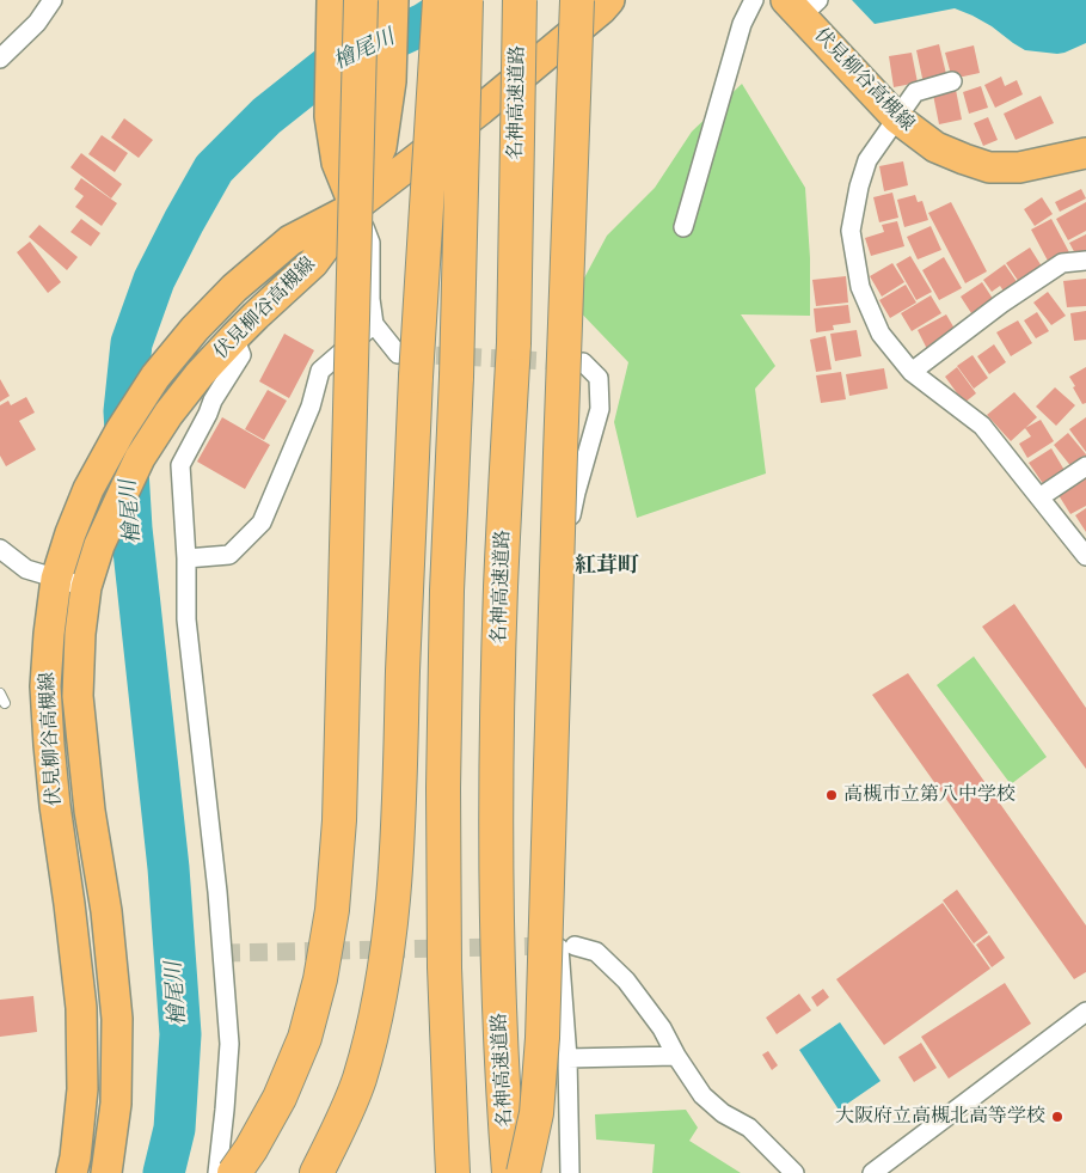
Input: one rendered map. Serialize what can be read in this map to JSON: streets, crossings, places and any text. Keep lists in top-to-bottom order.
{
  "streets": {
    "highway": ["名神高速道路"],
    "main road": ["伏見柳谷高槻線"]
  },
  "districts": ["紅茸町"],
  "water": ["檜尾川"],
  "places": ["高槻市立第八中学校", "大阪府立高槻北高等学校"]
}
